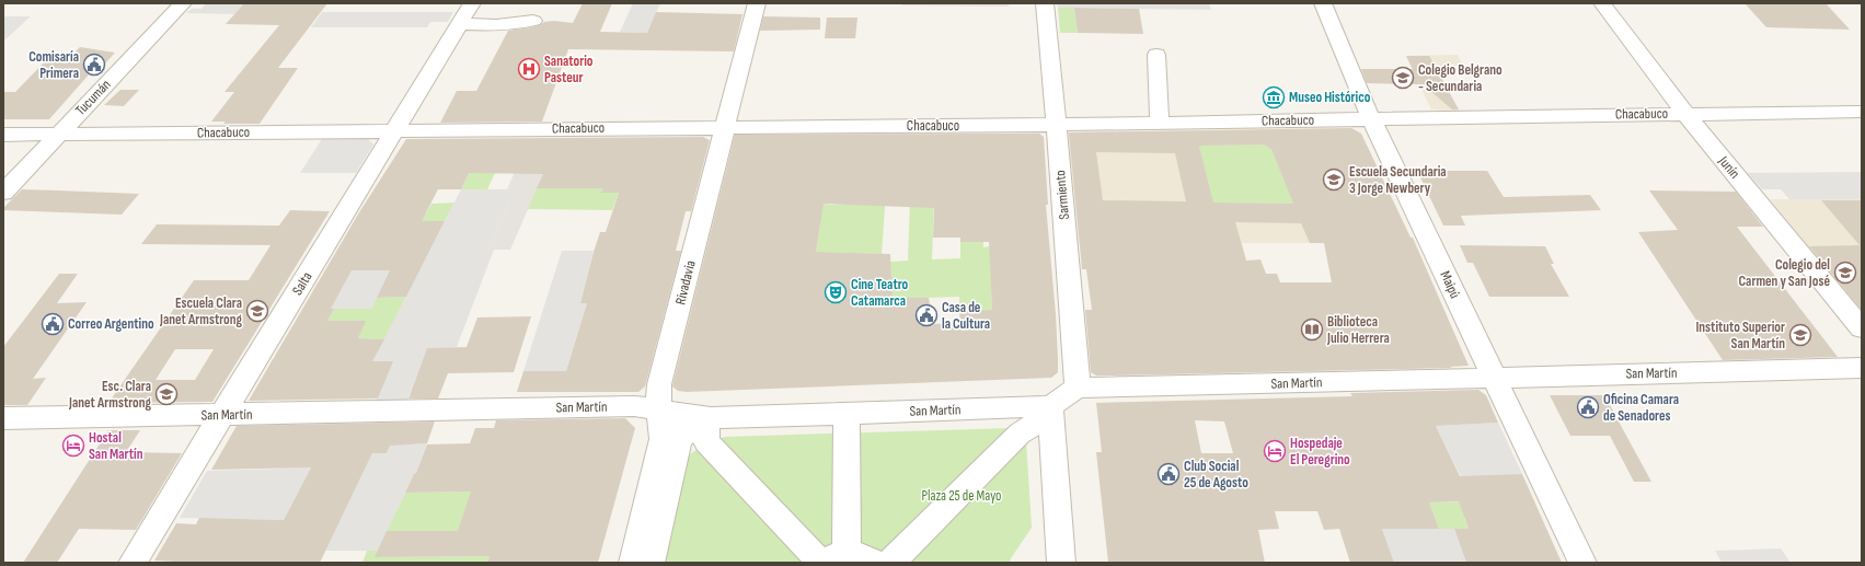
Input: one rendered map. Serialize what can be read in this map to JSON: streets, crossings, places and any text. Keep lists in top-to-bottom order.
{
  "streets": {
    "street": [
      "Tucumán",
      "Chacabuco",
      "Junín",
      "Sarmiento",
      "Rivadavia",
      "Salta",
      "Maipú",
      "San Martín"
    ]
  },
  "crossings": [
    ["Tucumán", "Chacabuco"],
    ["Chacabuco", "Junín"],
    ["Chacabuco", "Sarmiento"],
    ["Chacabuco", "Rivadavia"],
    ["Chacabuco", "Salta"],
    ["Chacabuco", "Maipú"],
    ["Sarmiento", "San Martín"],
    ["Rivadavia", "San Martín"],
    ["Salta", "San Martín"],
    ["Maipú", "San Martín"]
  ],
  "parks": ["Plaza 25 de Mayo"],
  "places": {
    "public building": [
      "Comisaría Primera",
      "Casa de la Cultura",
      "Correo Argentino",
      "Oficina Camara de Senadores",
      "Club Social 25 de Agosto"
    ],
    "hospital": ["Sanatorio Pasteur"],
    "school or university": [
      "Colegio Belgrano - Secundaria",
      "Escuela Secundaria 3 Jorge Newbery",
      "Colegio del Carmen y San José",
      "Escuela Clara Janet Armstrong",
      "Instituto Superior San Martín",
      "Esc. Clara Janet Armstrong"
    ],
    "museum": ["Museo Histórico"],
    "theatre": ["Cine Teatro Catamarca"],
    "library": ["Biblioteca Julio Herrera"],
    "hotel": ["Hostal San Martín", "Hospedaje El Peregrino"]
  }
}
